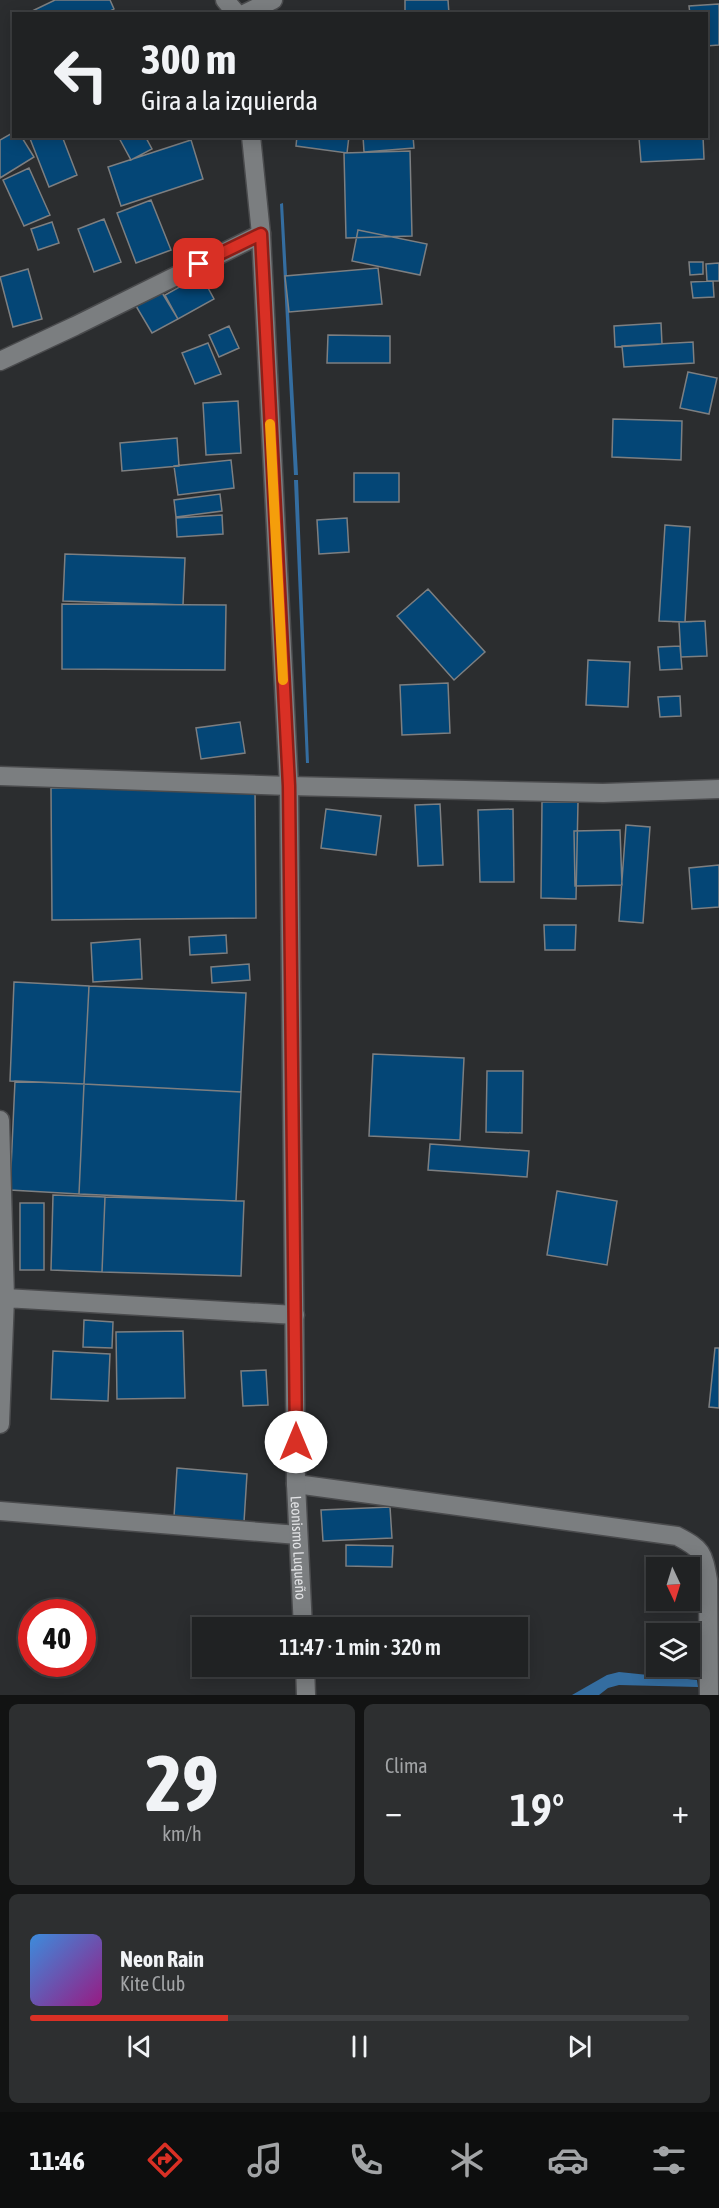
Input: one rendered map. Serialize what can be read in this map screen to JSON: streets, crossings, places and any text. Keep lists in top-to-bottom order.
{
  "streets": {
    "street": ["Leonismo Luqueño"]
  },
  "north": "bottom",
  "page": {
    "turn": ["300 m", "Gira a la izquierda"],
    "limit": "40",
    "trip": "11:47 · 1 min · 320 m",
    "tile": [
      ["29", "km/h"],
      "Clima"
    ],
    "heat": ["−", "19°", "+"],
    "song": ["Neon Rain", "Kite Club"],
    "tabs": "11:46"
  }
}
